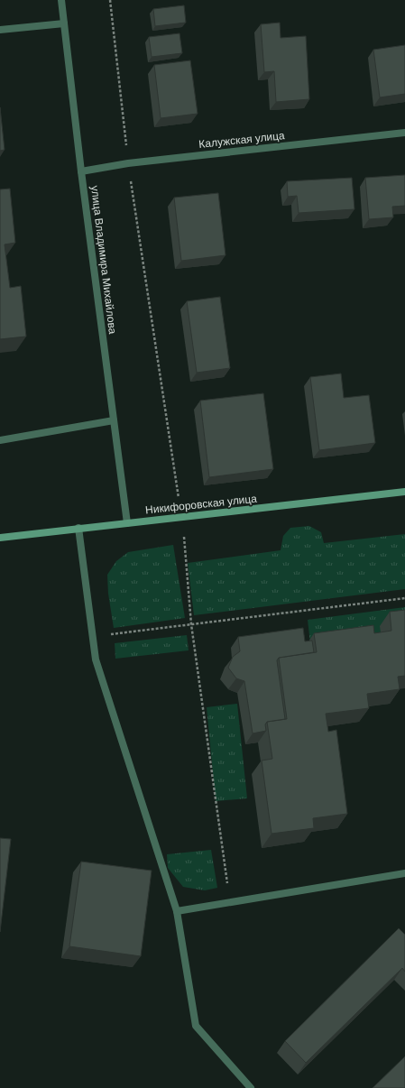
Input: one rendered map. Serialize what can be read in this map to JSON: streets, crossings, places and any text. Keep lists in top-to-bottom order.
{
  "streets": {
    "main road": ["Никифоровская улица"],
    "street": ["Калужская улица", "улица Владимира Михайлова"]
  },
  "crossings": [
    ["Калужская улица", "улица Владимира Михайлова"],
    ["улица Владимира Михайлова", "Никифоровская улица"]
  ]
}
